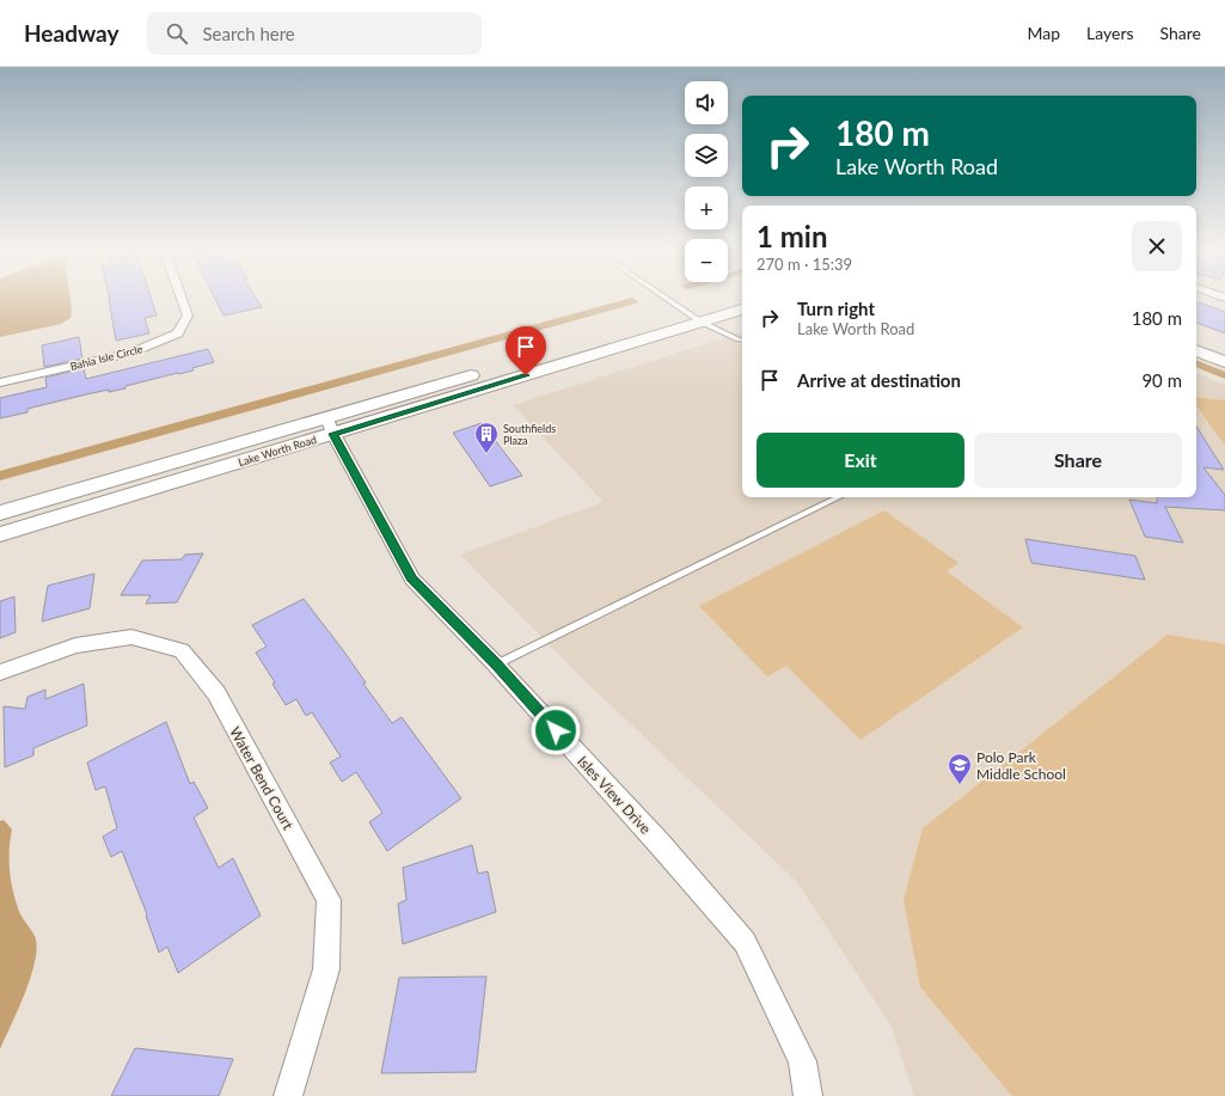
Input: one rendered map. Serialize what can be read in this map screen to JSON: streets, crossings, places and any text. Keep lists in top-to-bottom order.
{
  "streets": {
    "street": [
      "Bahia Isle Circle",
      "Lake Worth Road",
      "Water Bend Court",
      "Isles View Drive"
    ]
  },
  "crossings": [
    ["Lake Worth Road", "Isles View Drive"]
  ],
  "places": {
    "building": ["Southfields Plaza"],
    "school or university": ["Polo Park Middle School"]
  },
  "page": {
    "header": "Headway",
    "search": "Search here",
    "nav": ["Map", "Layers", "Share"],
    "map_buttons": ["+", "−"],
    "turn": ["180 m", "Lake Worth Road"],
    "heading": ["1 min", "270 m · 15:39"],
    "list": [
      {
        "name": "Turn right",
        "note": "Lake Worth Road",
        "value": "180 m"
      },
      {
        "name": "Arrive at destination",
        "value": "90 m"
      }
    ],
    "buttons": ["Exit", "Share"]
  }
}
